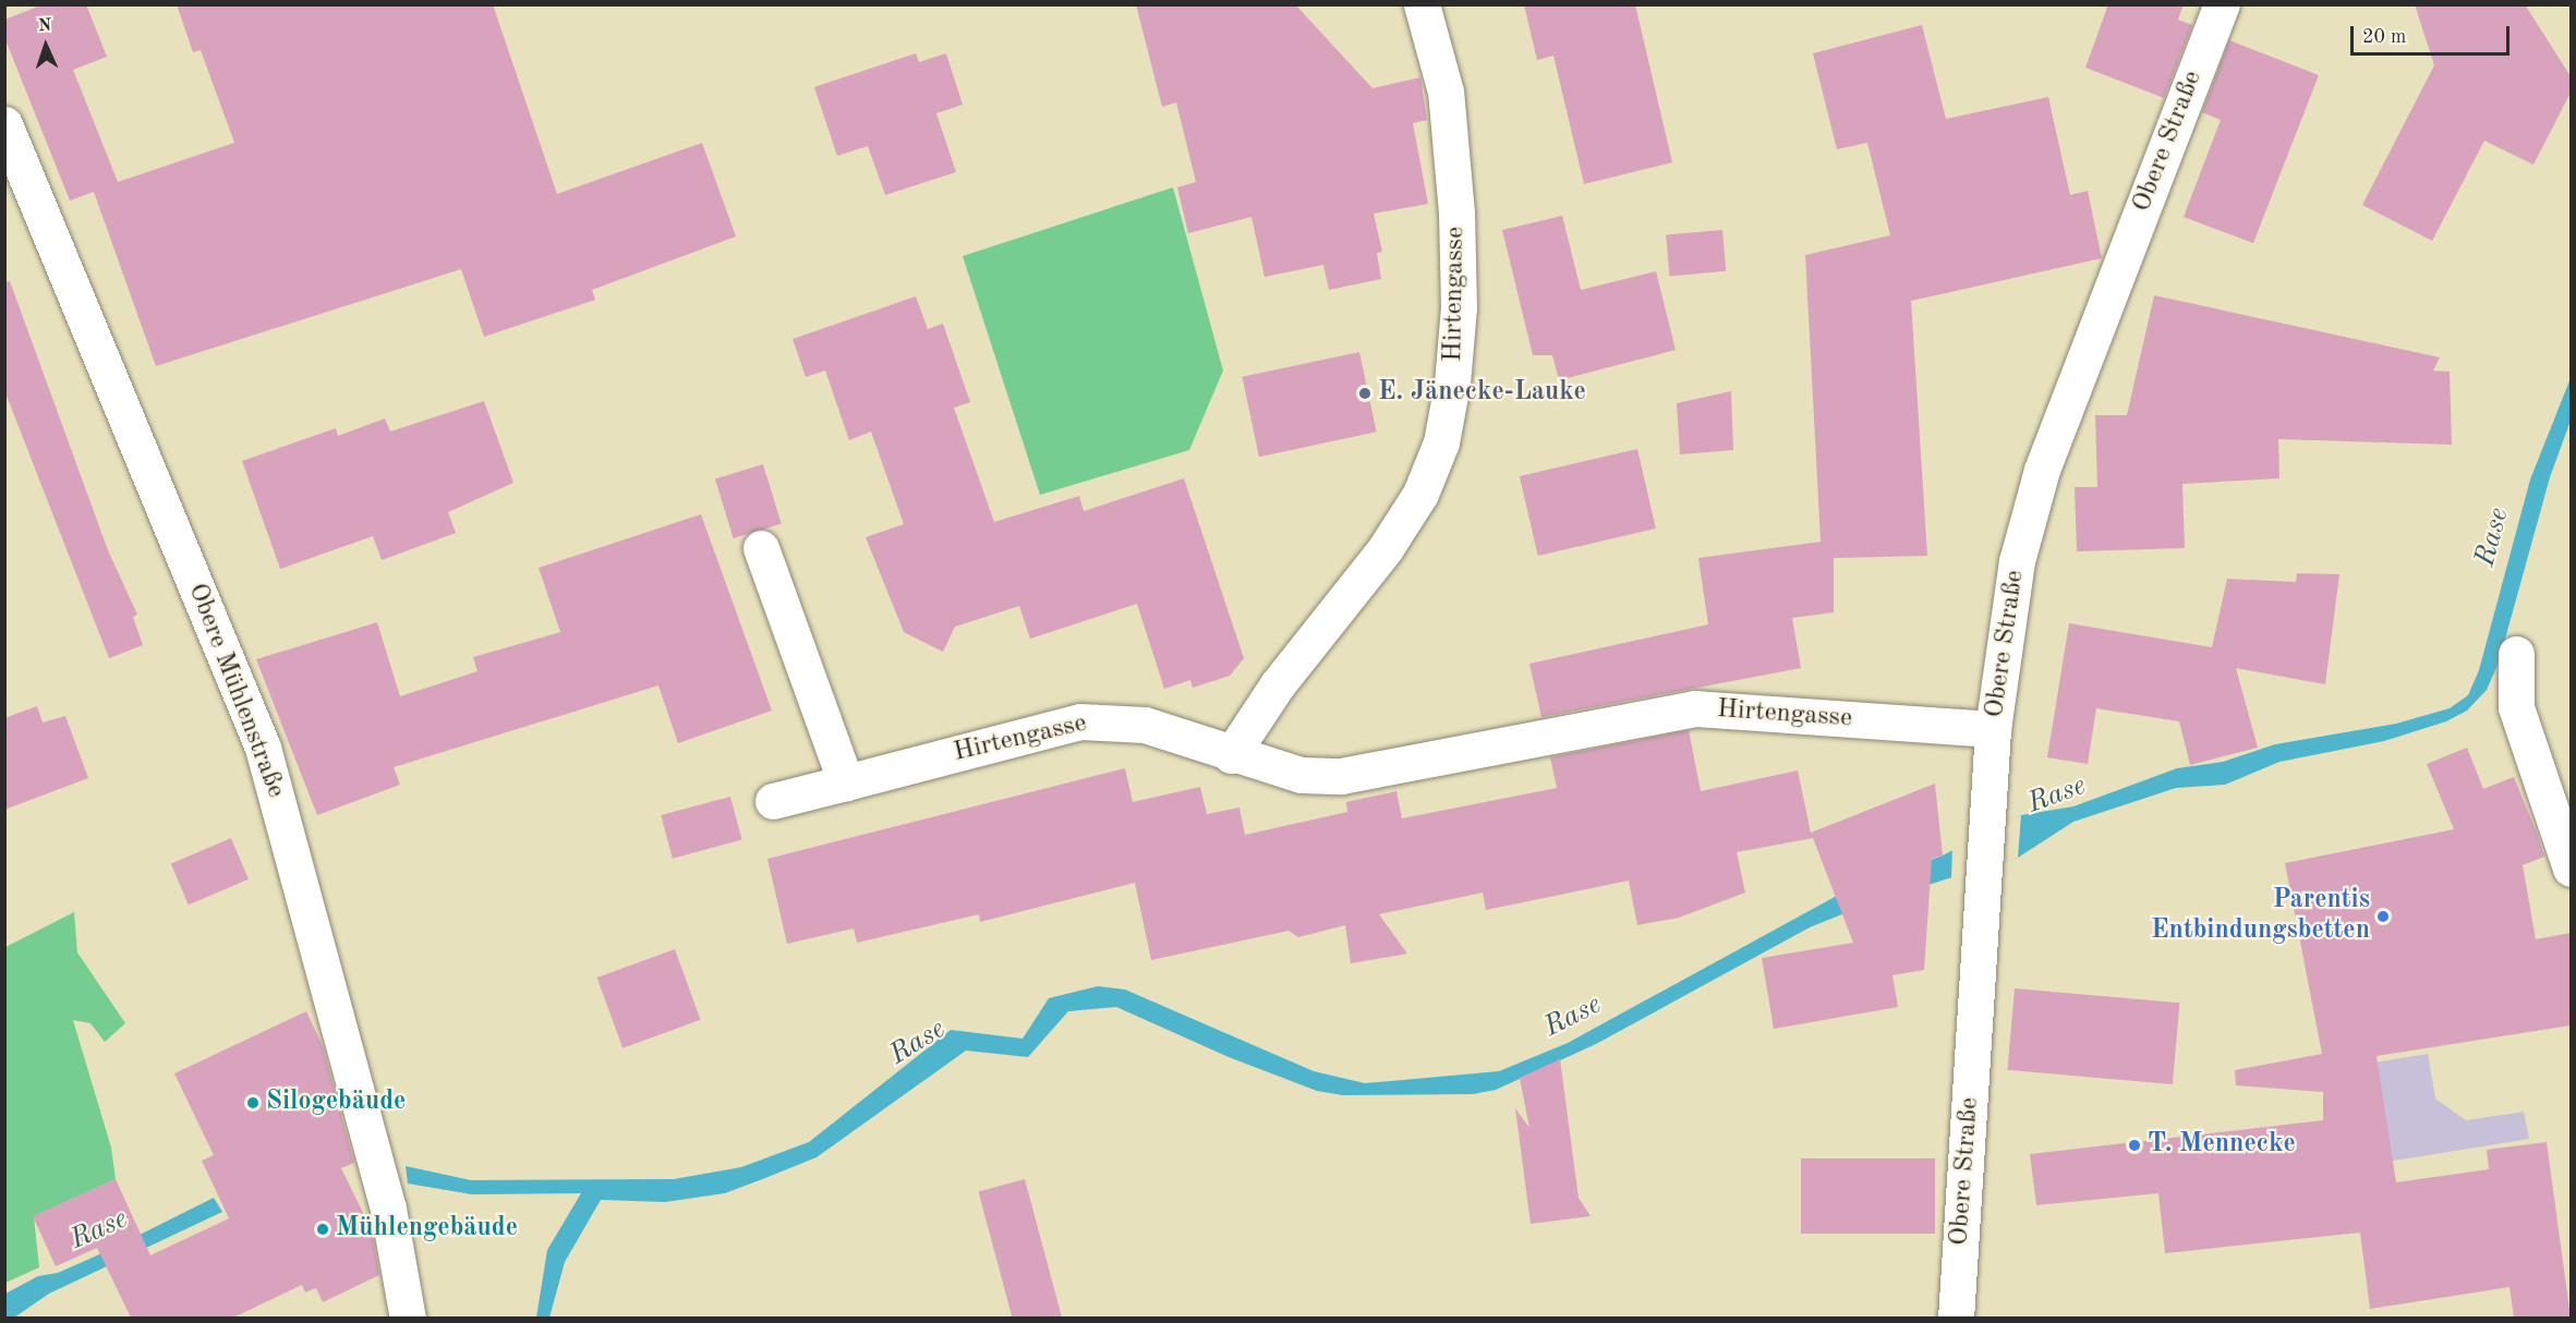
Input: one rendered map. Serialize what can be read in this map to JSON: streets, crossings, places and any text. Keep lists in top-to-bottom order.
{
  "streets": {
    "street": ["Obere Straße", "Hirtengasse", "Obere Mühlenstraße"]
  },
  "crossings": [
    ["Obere Straße", "Hirtengasse"]
  ],
  "water": ["Rase"],
  "places": [
    "E. Jänecke-Lauke",
    "Parentis Entbindungsbetten",
    "Silogebäude",
    "T. Mennecke",
    "Mühlengebäude"
  ],
  "scale_bar": "20 m",
  "north": "top"
}
